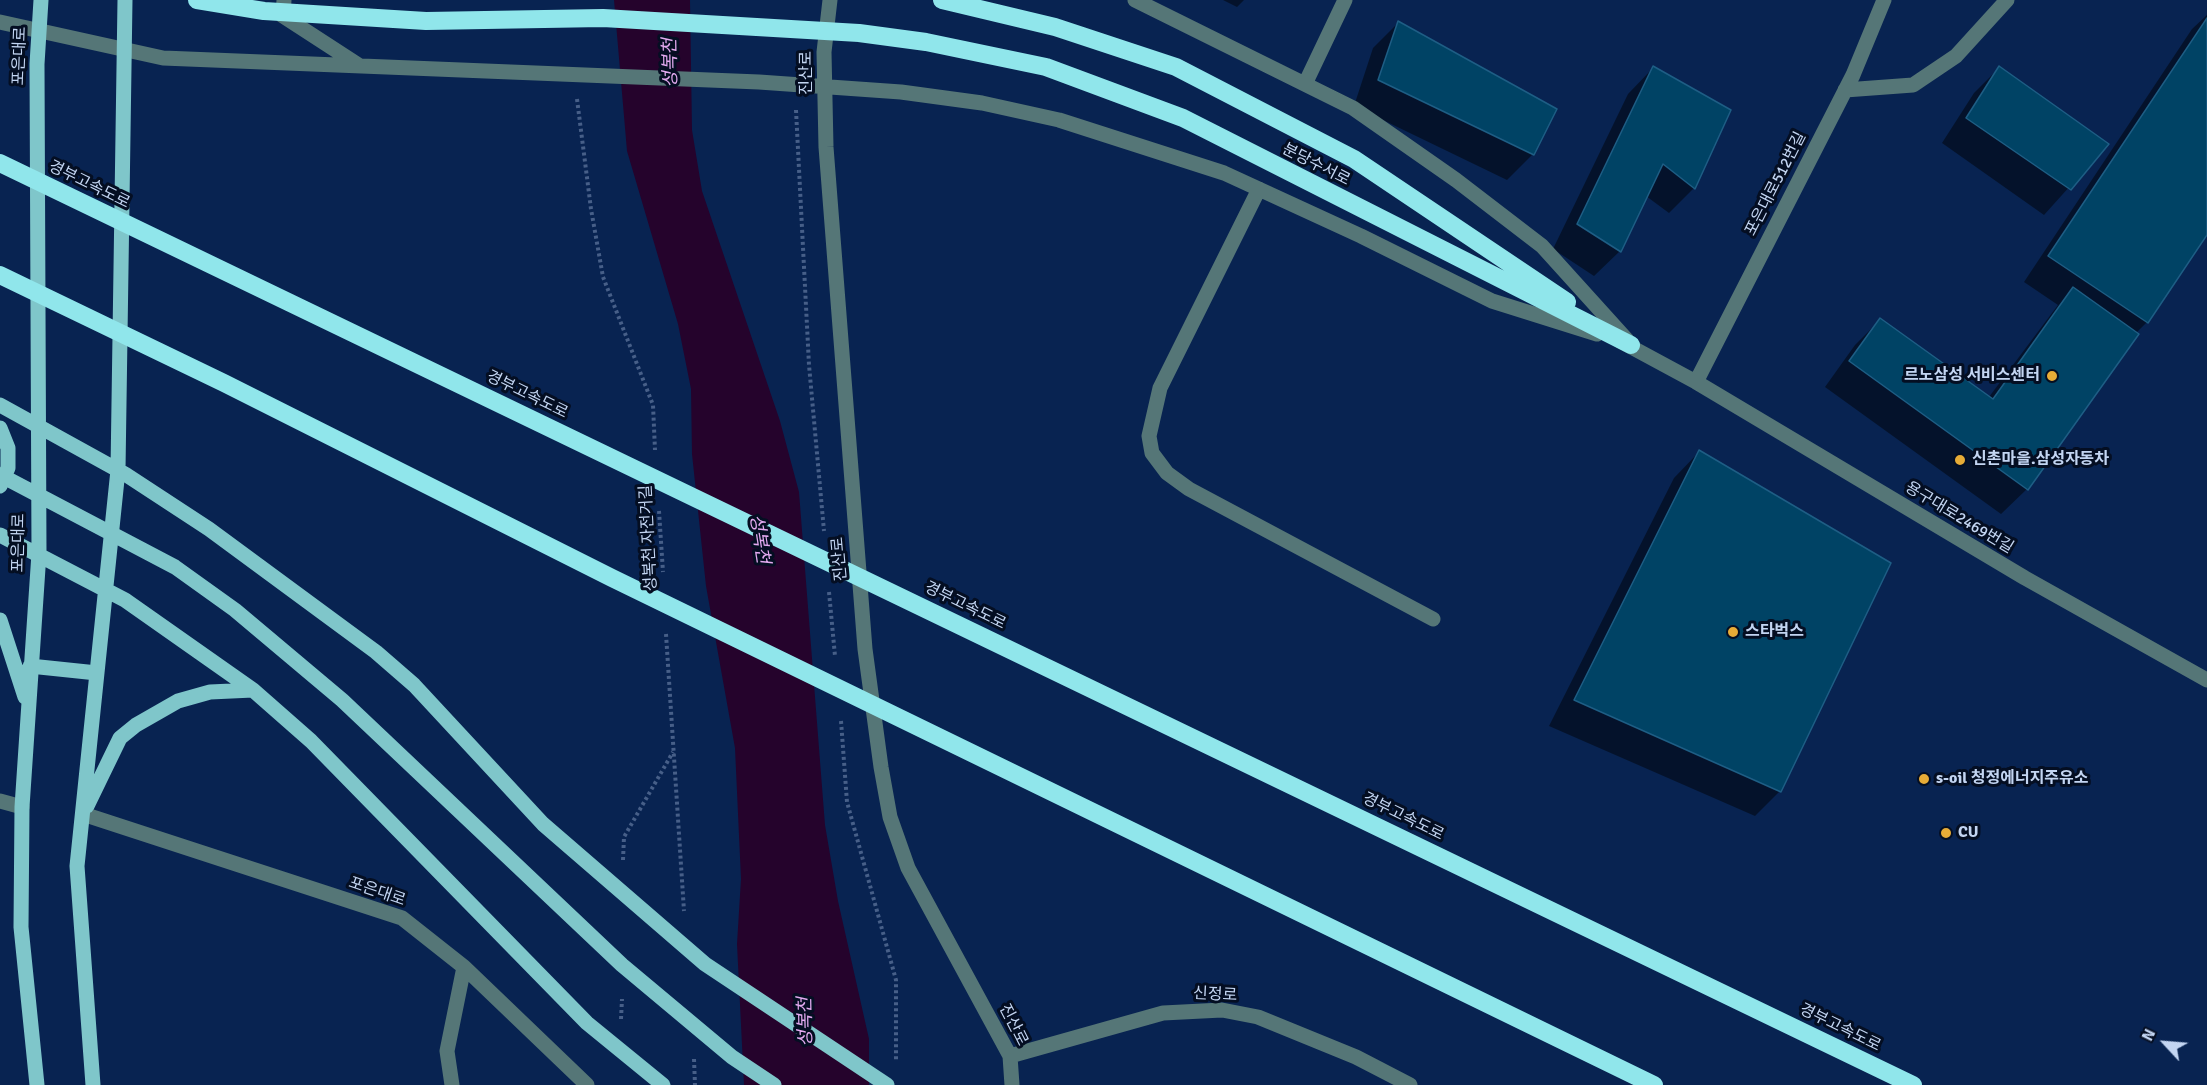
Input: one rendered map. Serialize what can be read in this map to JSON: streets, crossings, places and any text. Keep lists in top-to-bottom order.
{
  "streets": {
    "highway": ["분당수서로", "경부고속도로"],
    "main road": ["포은대로"],
    "street": [
      "진산로",
      "포은대로512번길",
      "용구대로2469번길",
      "신정로"
    ],
    "path": ["성복천 자전거길"]
  },
  "crossings": [
    ["진산로", "신정로"],
    ["분당수서로", "용구대로2469번길"],
    ["포은대로512번길", "용구대로2469번길"]
  ],
  "water": ["성복천"],
  "places": [
    "르노삼성 서비스센터",
    "신촌마을.삼성자동차",
    "스타벅스",
    "s-oil 청정에너지주유소",
    "CU"
  ],
  "north": "top left"
}
